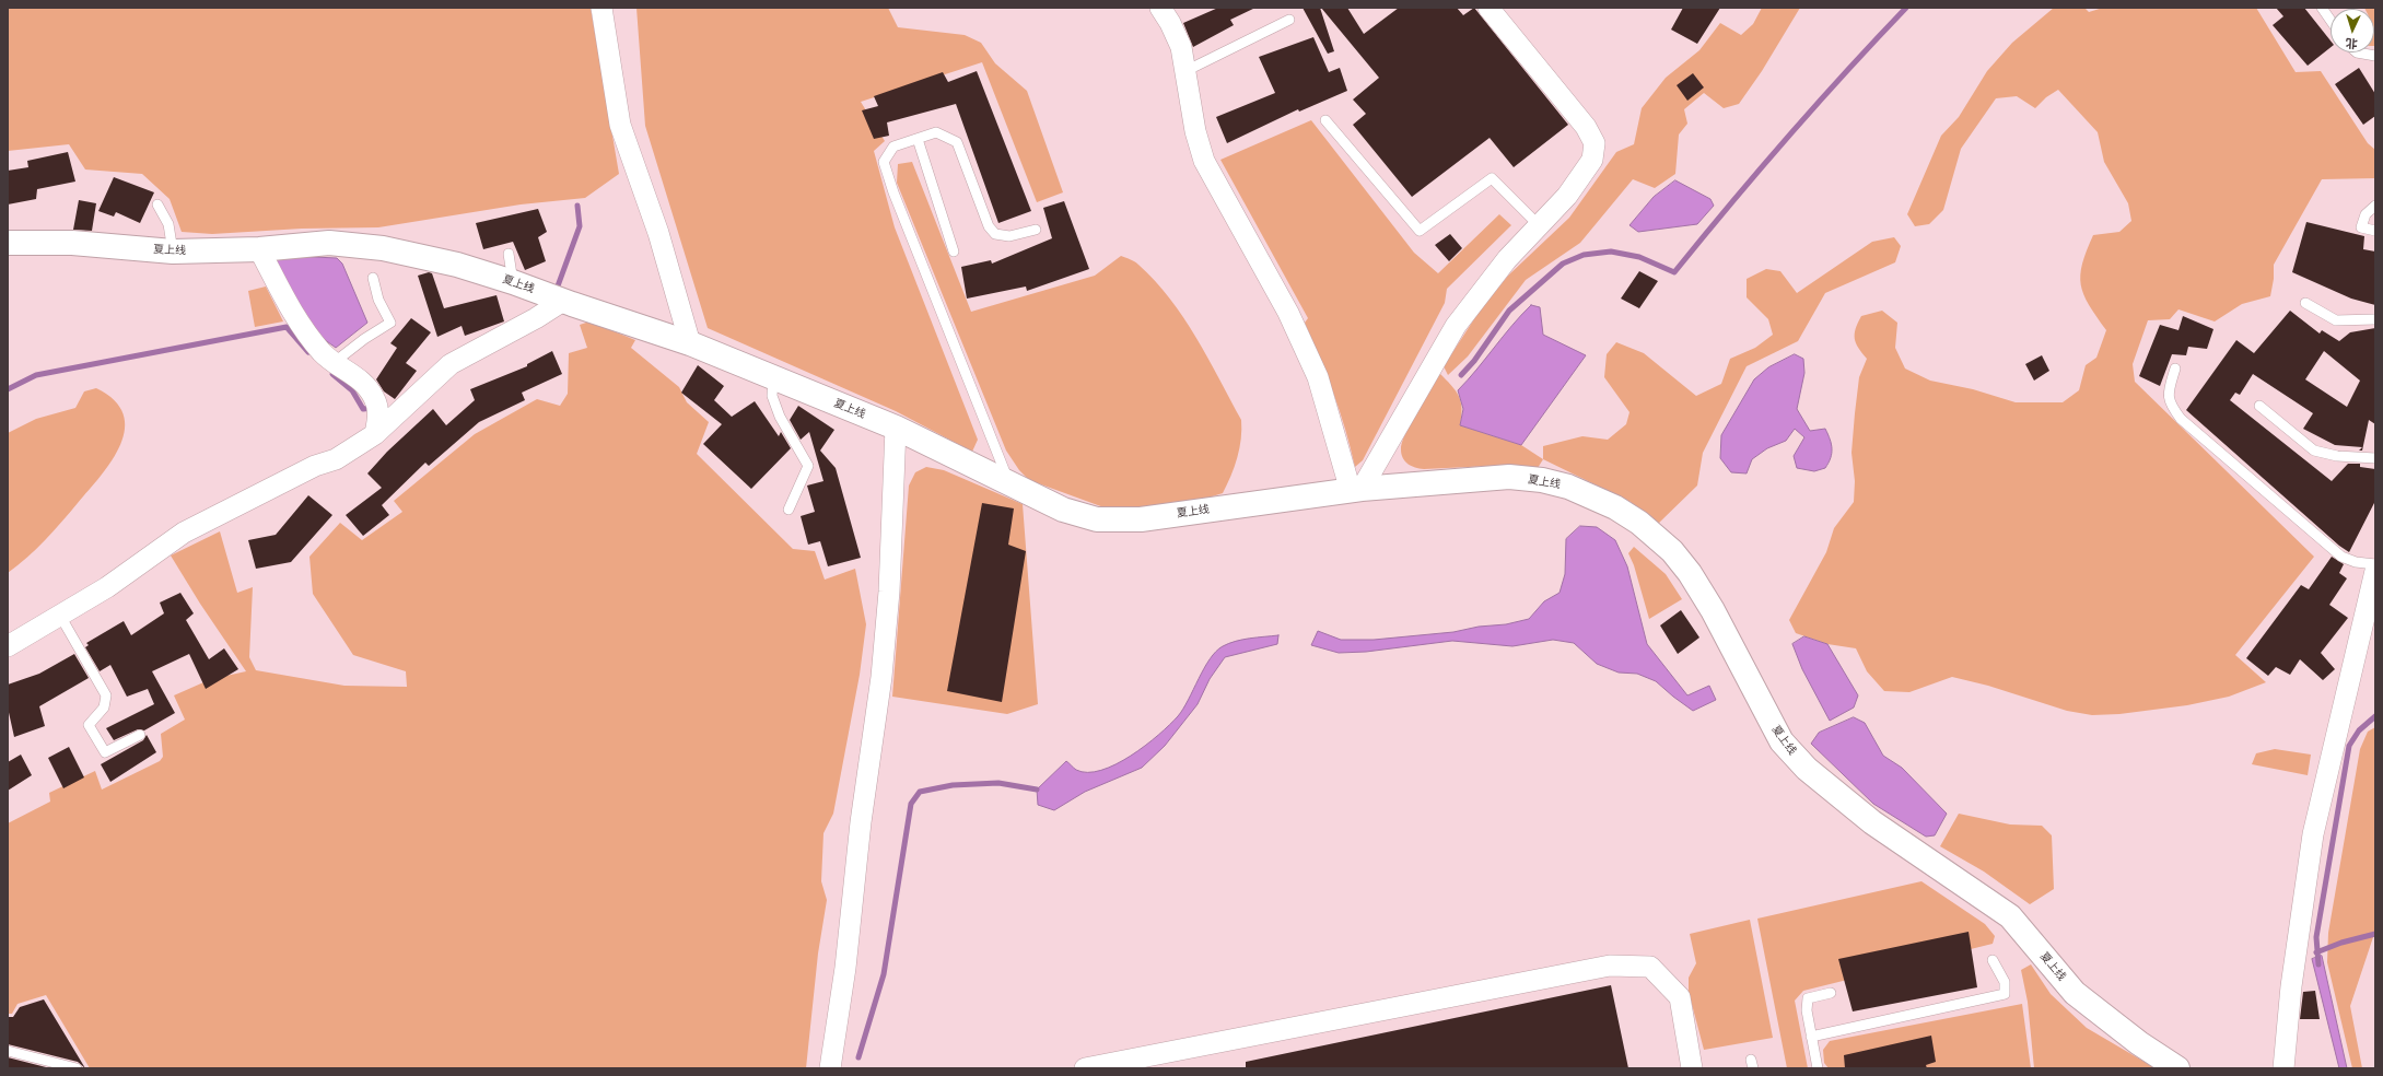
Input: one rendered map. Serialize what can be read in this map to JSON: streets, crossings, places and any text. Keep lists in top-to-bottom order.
{
  "streets": {
    "street": ["夏上线"]
  },
  "north": "bottom"
}
